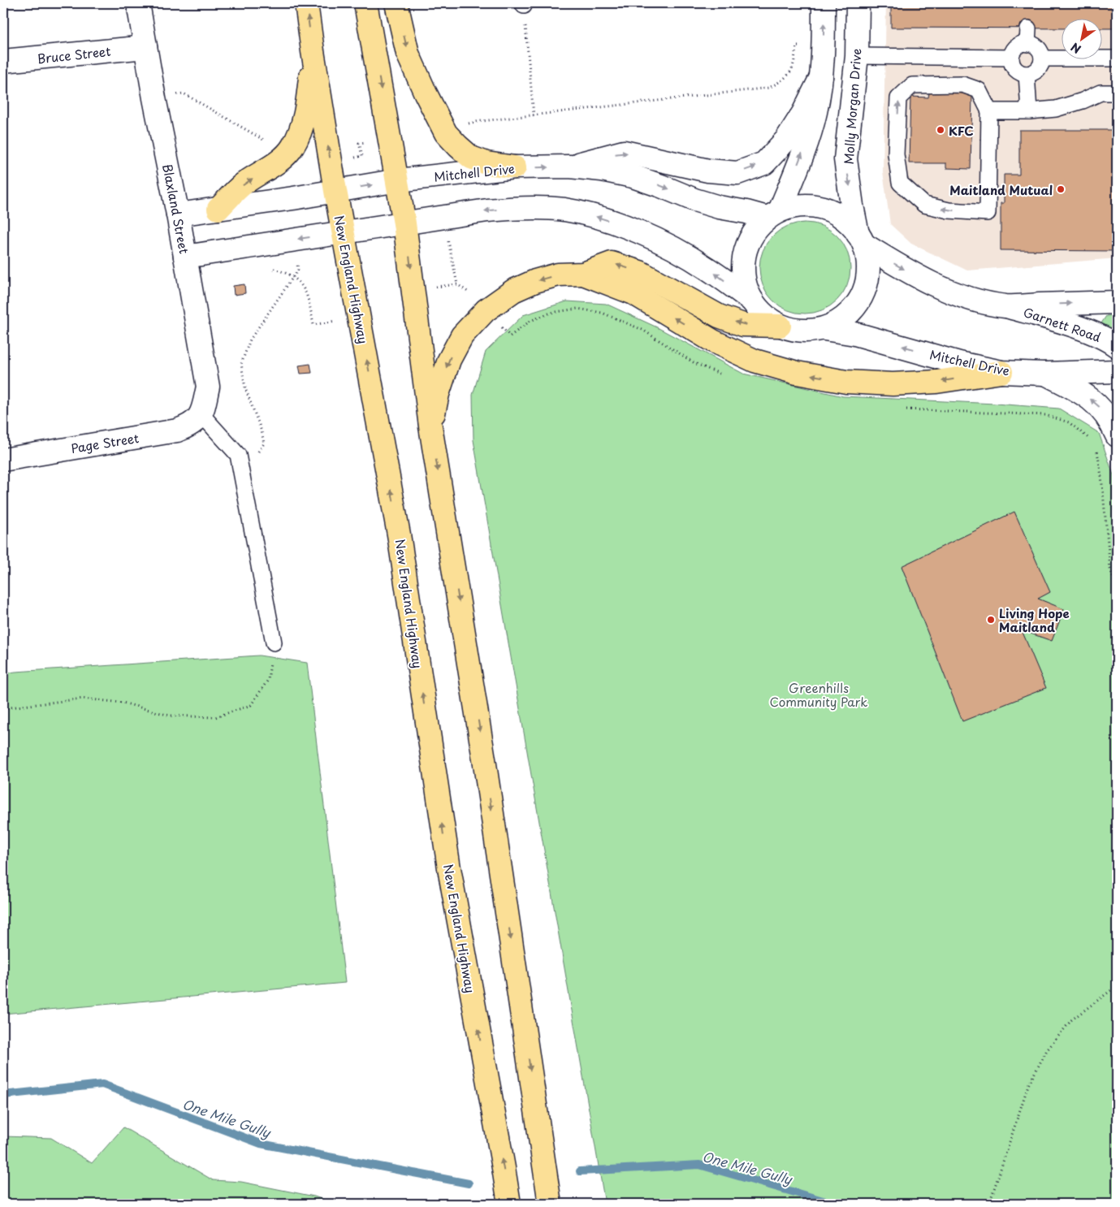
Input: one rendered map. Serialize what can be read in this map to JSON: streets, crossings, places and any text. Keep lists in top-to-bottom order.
{
  "streets": {
    "highway": ["New England Highway"],
    "main road": [
      "Bruce Street",
      "Molly Morgan Drive",
      "Mitchell Drive",
      "Blaxland Street",
      "Garnett Road",
      "Page Street"
    ]
  },
  "crossings": [
    ["Bruce Street", "Blaxland Street"],
    ["Molly Morgan Drive", "Mitchell Drive"],
    ["Mitchell Drive", "Blaxland Street"],
    ["Mitchell Drive", "New England Highway"],
    ["Blaxland Street", "Page Street"]
  ],
  "water": ["One Mile Gully"],
  "parks": ["Greenhills Community Park"],
  "places": ["KFC", "Maitland Mutual", "Living Hope Maitland"],
  "north": "bottom left"
}
